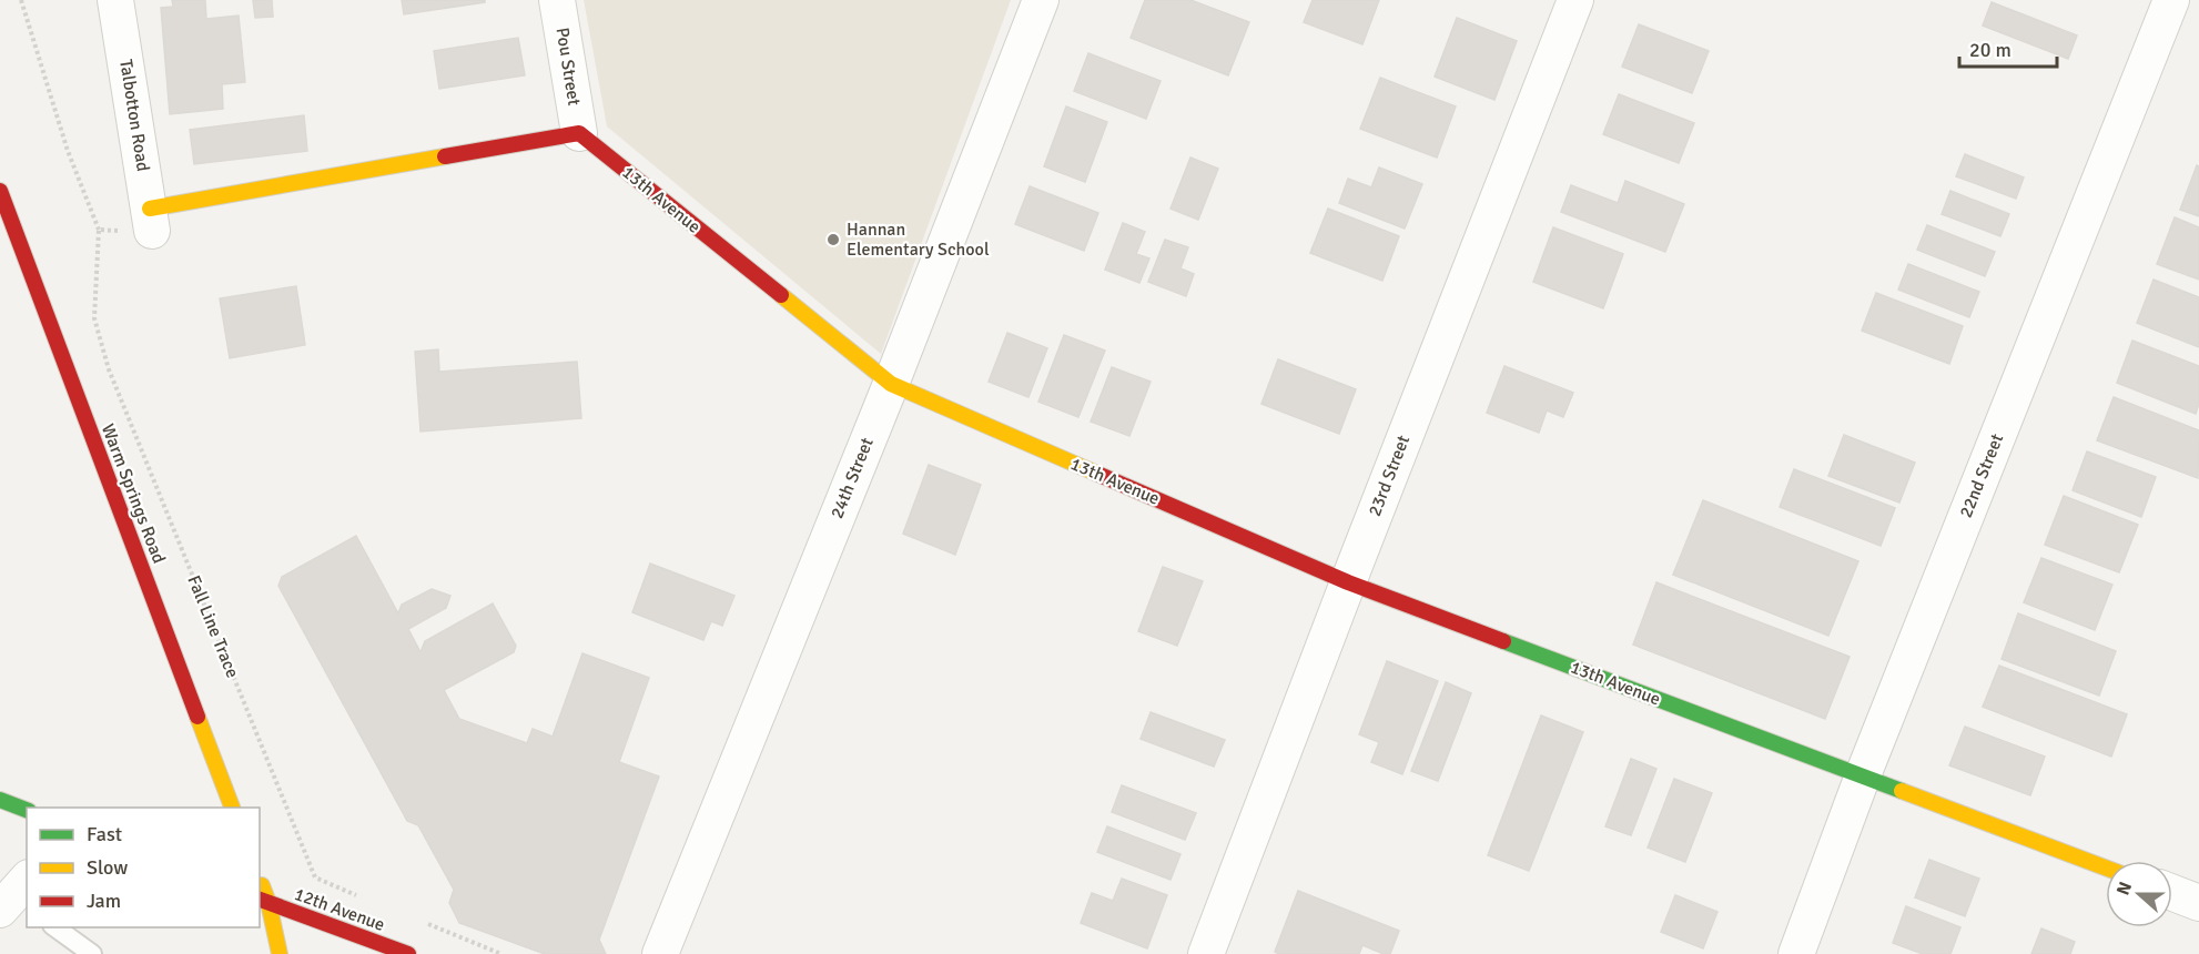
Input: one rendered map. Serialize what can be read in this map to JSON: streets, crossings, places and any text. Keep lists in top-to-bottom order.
{
  "streets": {
    "street": [
      "Pou Street",
      "Talbotton Road",
      "13th Avenue",
      "23rd Street",
      "22nd Street",
      "24th Street",
      "Warm Springs Road",
      "12th Avenue"
    ],
    "path": ["Fall Line Trace"]
  },
  "crossings": [
    ["Pou Street", "13th Avenue"],
    ["13th Avenue", "23rd Street"],
    ["13th Avenue", "22nd Street"],
    ["13th Avenue", "24th Street"]
  ],
  "places": ["Hannan Elementary School"],
  "legend": ["Fast", "Slow", "Jam"],
  "scale_bar": "20 m",
  "north": "left"
}
